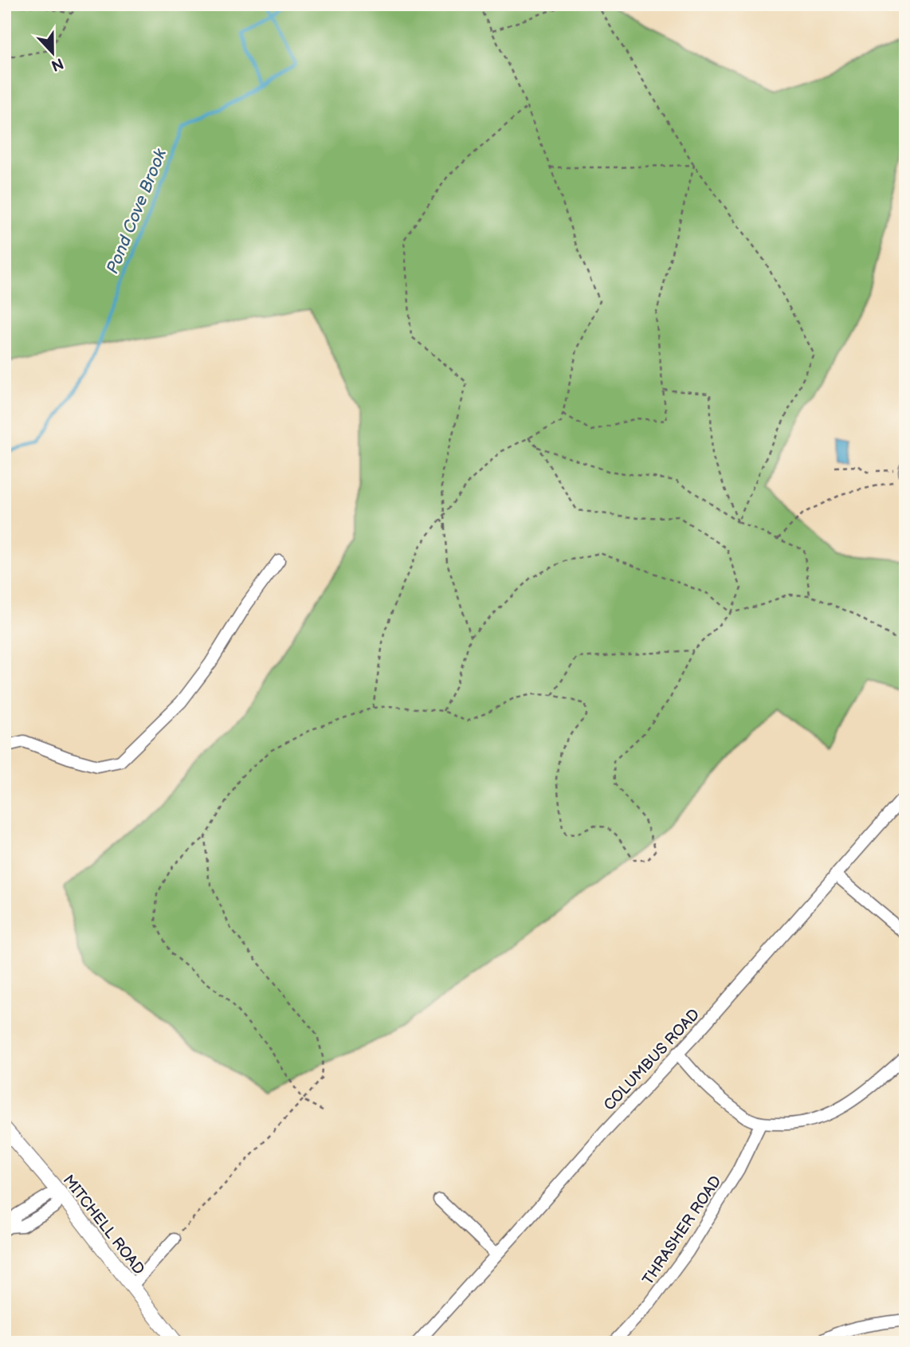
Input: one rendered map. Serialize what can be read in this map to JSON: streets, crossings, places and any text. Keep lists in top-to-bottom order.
{
  "streets": {
    "street": ["COLUMBUS ROAD", "MITCHELL ROAD", "THRASHER ROAD"]
  },
  "water": ["Pond Cove Brook"],
  "north": "bottom"
}
